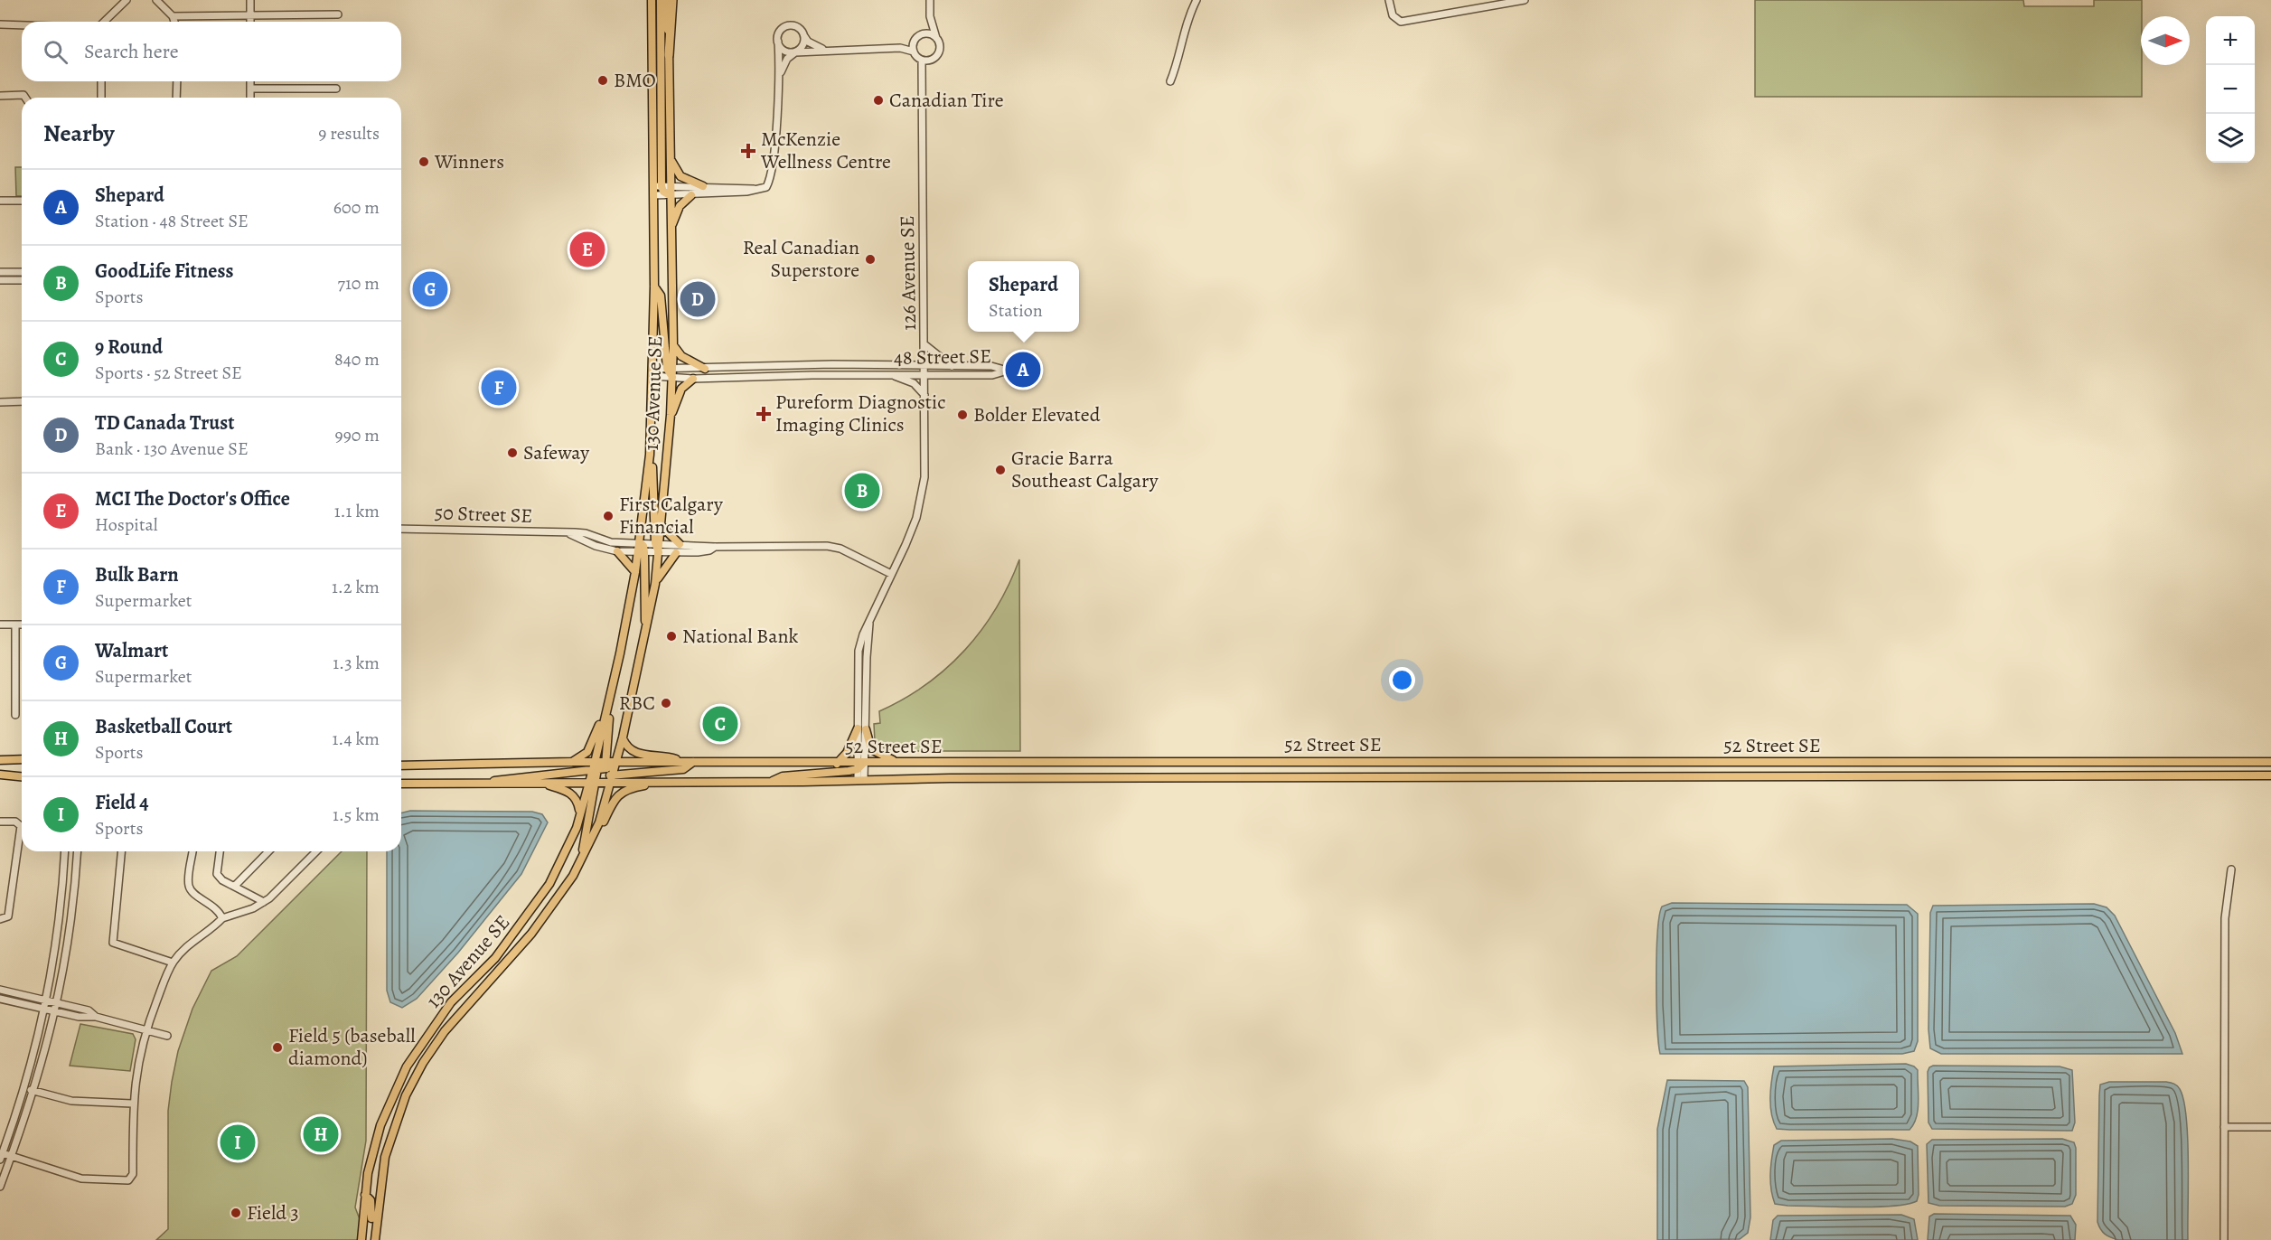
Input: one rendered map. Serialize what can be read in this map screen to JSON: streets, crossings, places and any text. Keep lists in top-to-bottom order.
{
  "streets": {
    "main road": ["130 Avenue SE", "52 Street SE"],
    "street": ["126 Avenue SE", "48 Street SE", "50 Street SE"]
  },
  "crossings": [
    ["126 Avenue SE", "48 Street SE"],
    ["126 Avenue SE", "50 Street SE"],
    ["126 Avenue SE", "52 Street SE"],
    ["48 Street SE", "130 Avenue SE"],
    ["130 Avenue SE", "50 Street SE"],
    ["130 Avenue SE", "52 Street SE"]
  ],
  "places": {
    "other": [
      "BMO",
      "Canadian Tire",
      "Winners",
      "Real Canadian Superstore",
      "Bolder Elevated",
      "Safeway",
      "Gracie Barra Southeast Calgary",
      "First Calgary Financial",
      "National Bank",
      "RBC",
      "Field 5 (baseball diamond)",
      "Field 3"
    ],
    "health": ["McKenzie Wellness Centre", "Pureform Diagnostic Imaging Clinics"]
  },
  "north": "right",
  "page": {
    "map_buttons": ["+", "−"],
    "search": "Search here",
    "heading": ["Nearby", "9 results"],
    "list": [
      {
        "mark": "A",
        "name": "Shepard",
        "note": "Station · 48 Street SE",
        "value": "600 m"
      },
      {
        "mark": "B",
        "name": "GoodLife Fitness",
        "note": "Sports",
        "value": "710 m"
      },
      {
        "mark": "C",
        "name": "9 Round",
        "note": "Sports · 52 Street SE",
        "value": "840 m"
      },
      {
        "mark": "D",
        "name": "TD Canada Trust",
        "note": "Bank · 130 Avenue SE",
        "value": "990 m"
      },
      {
        "mark": "E",
        "name": "MCI The Doctor's Office",
        "note": "Hospital",
        "value": "1.1 km"
      },
      {
        "mark": "F",
        "name": "Bulk Barn",
        "note": "Supermarket",
        "value": "1.2 km"
      },
      {
        "mark": "G",
        "name": "Walmart",
        "note": "Supermarket",
        "value": "1.3 km"
      },
      {
        "mark": "H",
        "name": "Basketball Court",
        "note": "Sports",
        "value": "1.4 km"
      },
      {
        "mark": "I",
        "name": "Field 4",
        "note": "Sports",
        "value": "1.5 km"
      }
    ],
    "pins": [
      "E",
      "G",
      "D",
      "A",
      "F",
      "B",
      "C",
      "H",
      "I"
    ],
    "popup": ["Shepard", "Station"]
  }
}
